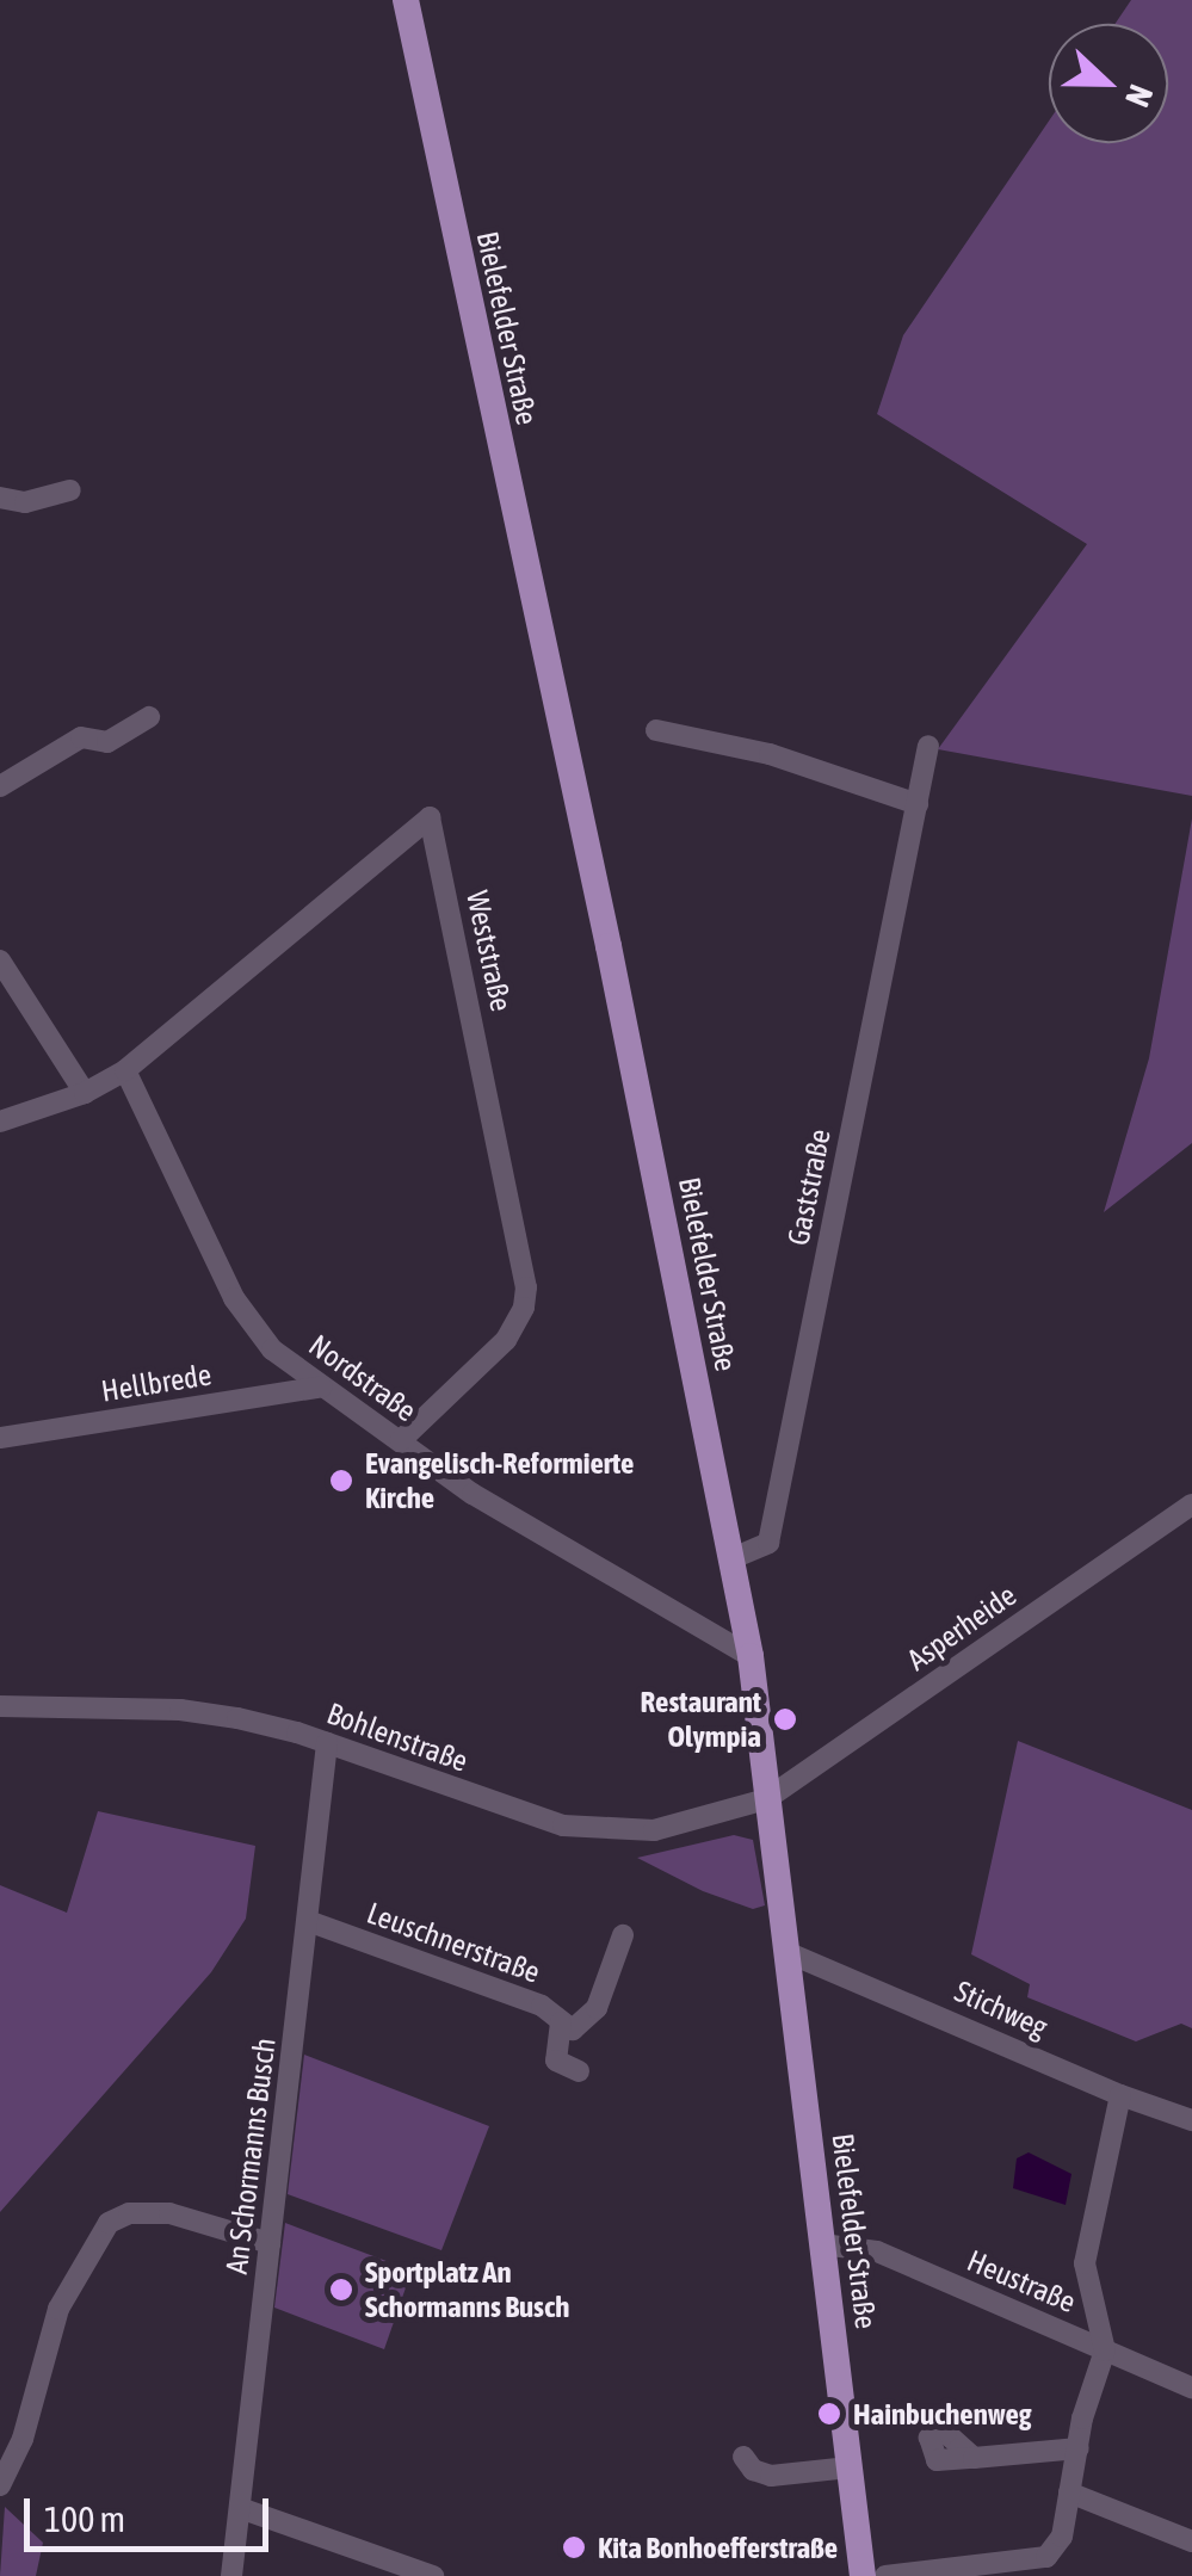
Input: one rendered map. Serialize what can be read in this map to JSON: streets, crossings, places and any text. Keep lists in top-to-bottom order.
{
  "streets": {
    "main road": ["Bielefelder Straße"],
    "street": [
      "Weststraße",
      "Gaststraße",
      "Nordstraße",
      "Hellbrede",
      "Asperheide",
      "Bohlenstraße",
      "Leuschnerstraße",
      "Stichweg",
      "An Schormanns Busch",
      "Heustraße"
    ]
  },
  "crossings": [
    ["Bielefelder Straße", "Gaststraße"],
    ["Bielefelder Straße", "Nordstraße"],
    ["Bielefelder Straße", "Asperheide"],
    ["Bielefelder Straße", "Bohlenstraße"],
    ["Bielefelder Straße", "Stichweg"],
    ["Bielefelder Straße", "Heustraße"],
    ["Weststraße", "Nordstraße"],
    ["Nordstraße", "Hellbrede"],
    ["Asperheide", "Bohlenstraße"],
    ["Bohlenstraße", "An Schormanns Busch"],
    ["Leuschnerstraße", "An Schormanns Busch"]
  ],
  "places": [
    "Evangelisch-Reformierte Kirche",
    "Restaurant Olympia",
    "Sportplatz An Schormanns Busch",
    "Hainbuchenweg",
    "Kita Bonhoefferstraße"
  ],
  "scale_bar": "100 m",
  "north": "right"
}
